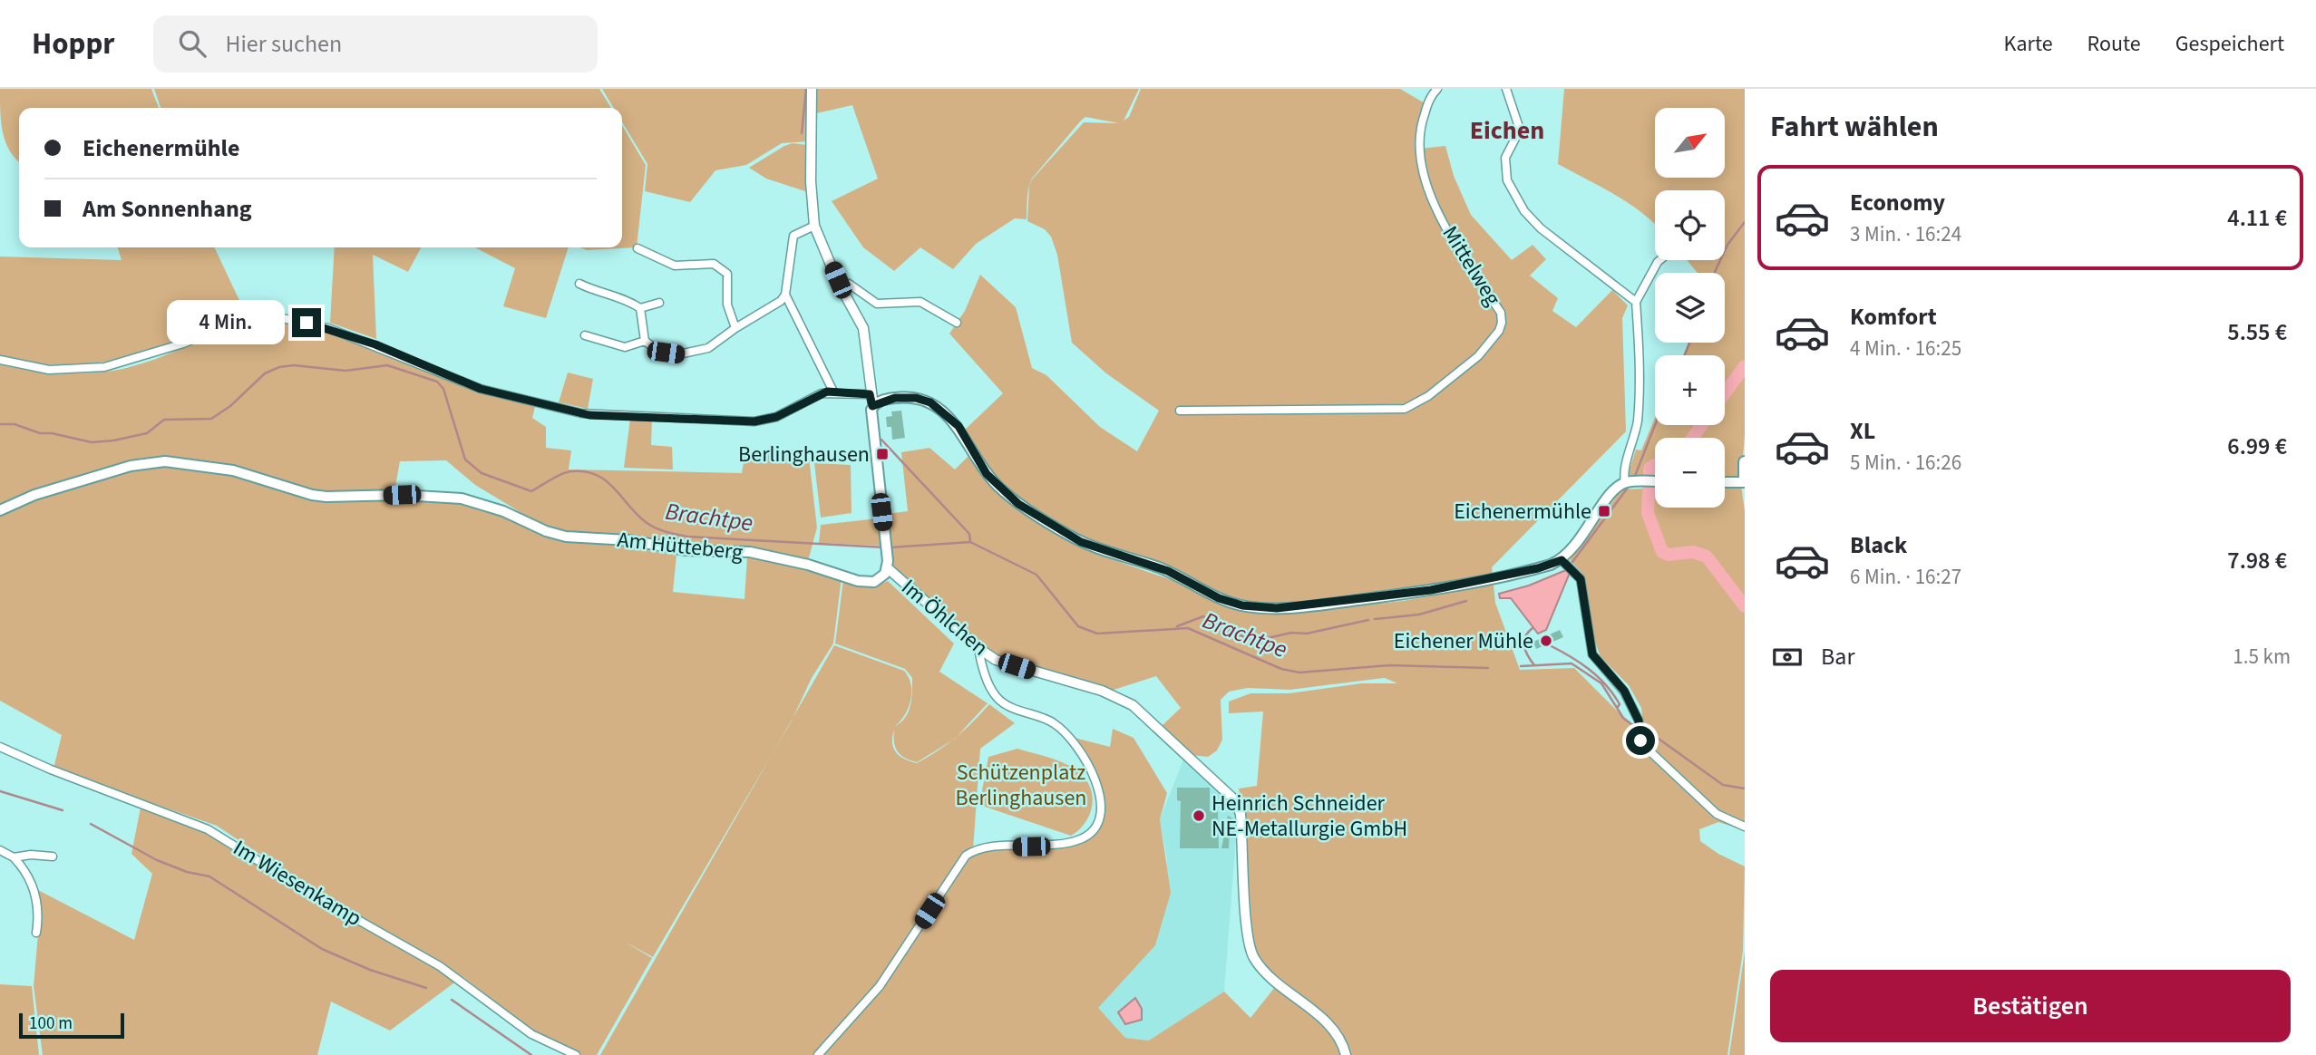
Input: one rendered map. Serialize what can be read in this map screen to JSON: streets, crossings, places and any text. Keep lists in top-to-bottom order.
{
  "streets": {
    "main road": ["Am Hütteberg"],
    "street": ["Mittelweg", "Im Öhlchen", "Im Wiesenkamp"]
  },
  "crossings": [
    ["Am Hütteberg", "Im Öhlchen"]
  ],
  "districts": ["Eichen"],
  "water": ["Brachtpe"],
  "parks": ["Schützenplatz Berlinghausen"],
  "places": {
    "transit": ["Berlinghausen", "Eichenermühle"],
    "other": ["Eichener Mühle", "Heinrich Schneider NE-Metallurgie GmbH"]
  },
  "scale_bar": "100 m",
  "north": "top right",
  "page": {
    "header": "Hoppr",
    "search": "Hier suchen",
    "nav": ["Karte", "Route", "Gespeichert"],
    "heading": "Fahrt wählen",
    "map_buttons": ["+", "−"],
    "banner": ["Eichenermühle", "Am Sonnenhang"],
    "list": [
      {
        "name": "Economy",
        "note": "3 Min. · 16:24",
        "value": "4.11 €"
      },
      {
        "name": "Komfort",
        "note": "4 Min. · 16:25",
        "value": "5.55 €"
      },
      {
        "name": "XL",
        "note": "5 Min. · 16:26",
        "value": "6.99 €"
      },
      {
        "name": "Black",
        "note": "6 Min. · 16:27",
        "value": "7.98 €"
      }
    ],
    "bubble": "4 Min.",
    "pay": ["Bar", "1.5 km"],
    "buttons": "Bestätigen",
    "scale": "100 m"
  }
}
